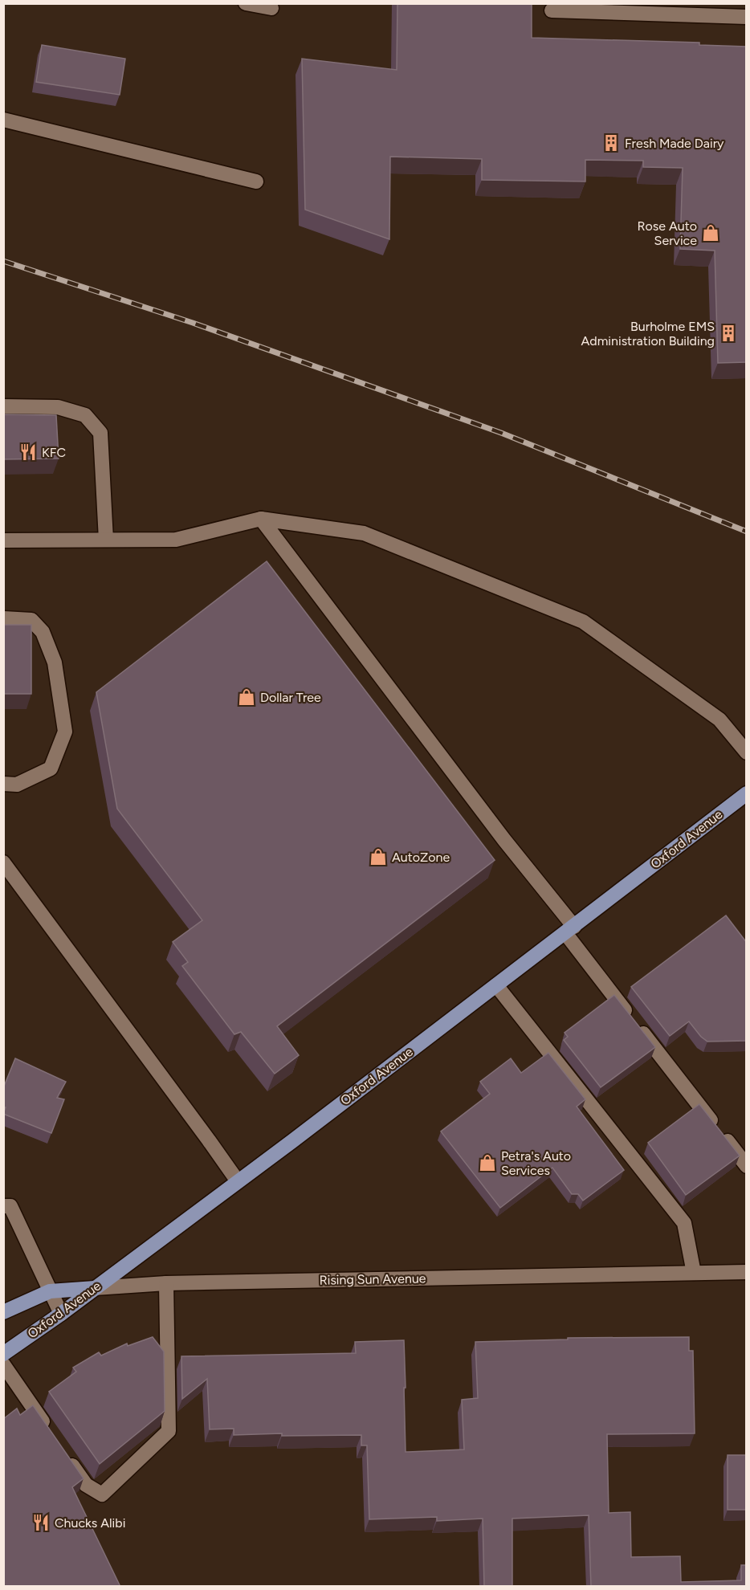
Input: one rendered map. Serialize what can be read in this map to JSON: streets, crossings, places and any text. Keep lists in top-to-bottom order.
{
  "streets": {
    "main road": ["Oxford Avenue", "Rising Sun Avenue"]
  },
  "crossings": [
    ["Oxford Avenue", "Rising Sun Avenue"]
  ],
  "places": {
    "building": ["Fresh Made Dairy", "Burholme EMS Administration Building"],
    "shop": [
      "Rose Auto Service",
      "Dollar Tree",
      "AutoZone",
      "Petra's Auto Services"
    ],
    "restaurant": ["KFC", "Chucks Alibi"]
  }
}
